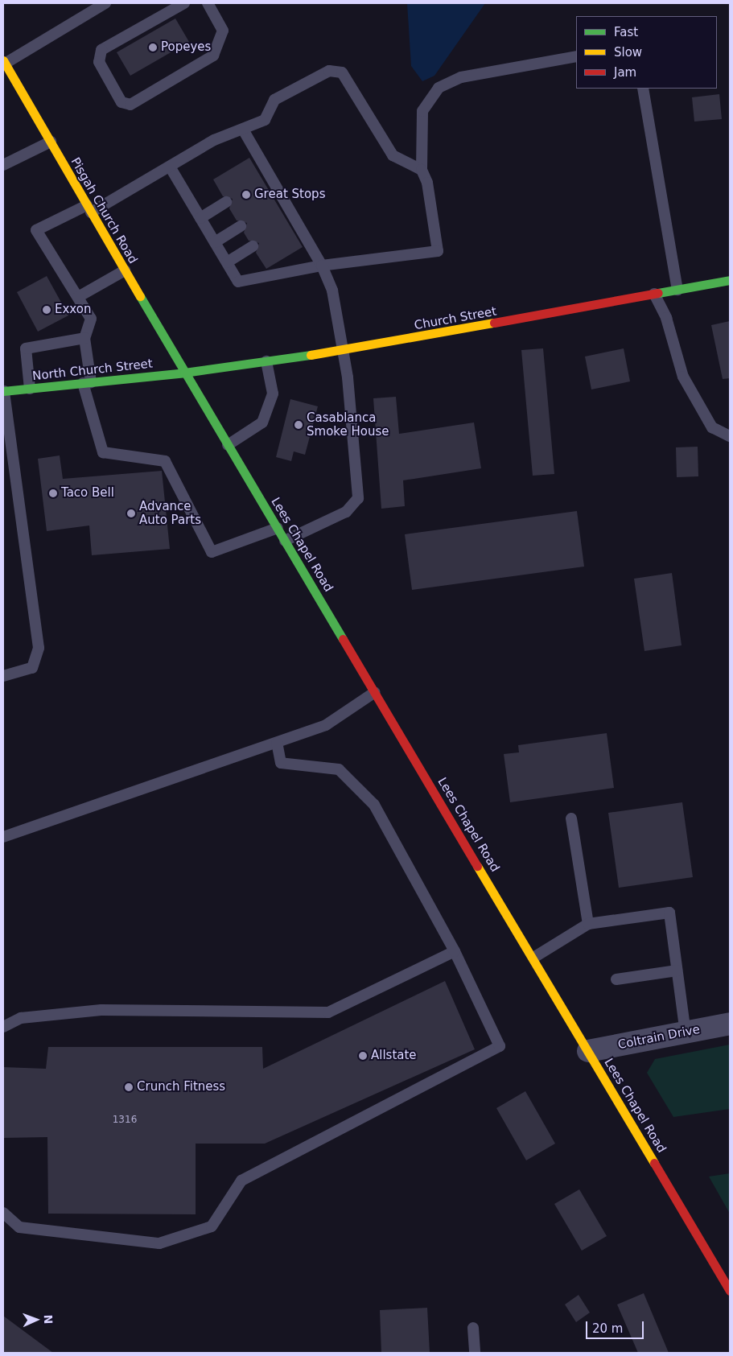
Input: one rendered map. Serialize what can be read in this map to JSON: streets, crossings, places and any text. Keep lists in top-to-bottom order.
{
  "streets": {
    "main road": [
      "Pisgah Church Road",
      "Church Street",
      "North Church Street",
      "Lees Chapel Road"
    ],
    "street": ["Coltrain Drive"]
  },
  "crossings": [
    ["Pisgah Church Road", "Church Street"],
    ["Pisgah Church Road", "North Church Street"],
    ["Pisgah Church Road", "Lees Chapel Road"],
    ["Church Street", "North Church Street"],
    ["Church Street", "Lees Chapel Road"],
    ["North Church Street", "Lees Chapel Road"],
    ["Lees Chapel Road", "Coltrain Drive"]
  ],
  "places": [
    "Popeyes",
    "Great Stops",
    "Exxon",
    "Casablanca Smoke House",
    "Taco Bell",
    "Advance Auto Parts",
    "Allstate",
    "Crunch Fitness"
  ],
  "house_numbers": ["1316"],
  "legend": ["Fast", "Slow", "Jam"],
  "scale_bar": "20 m",
  "north": "right"
}
